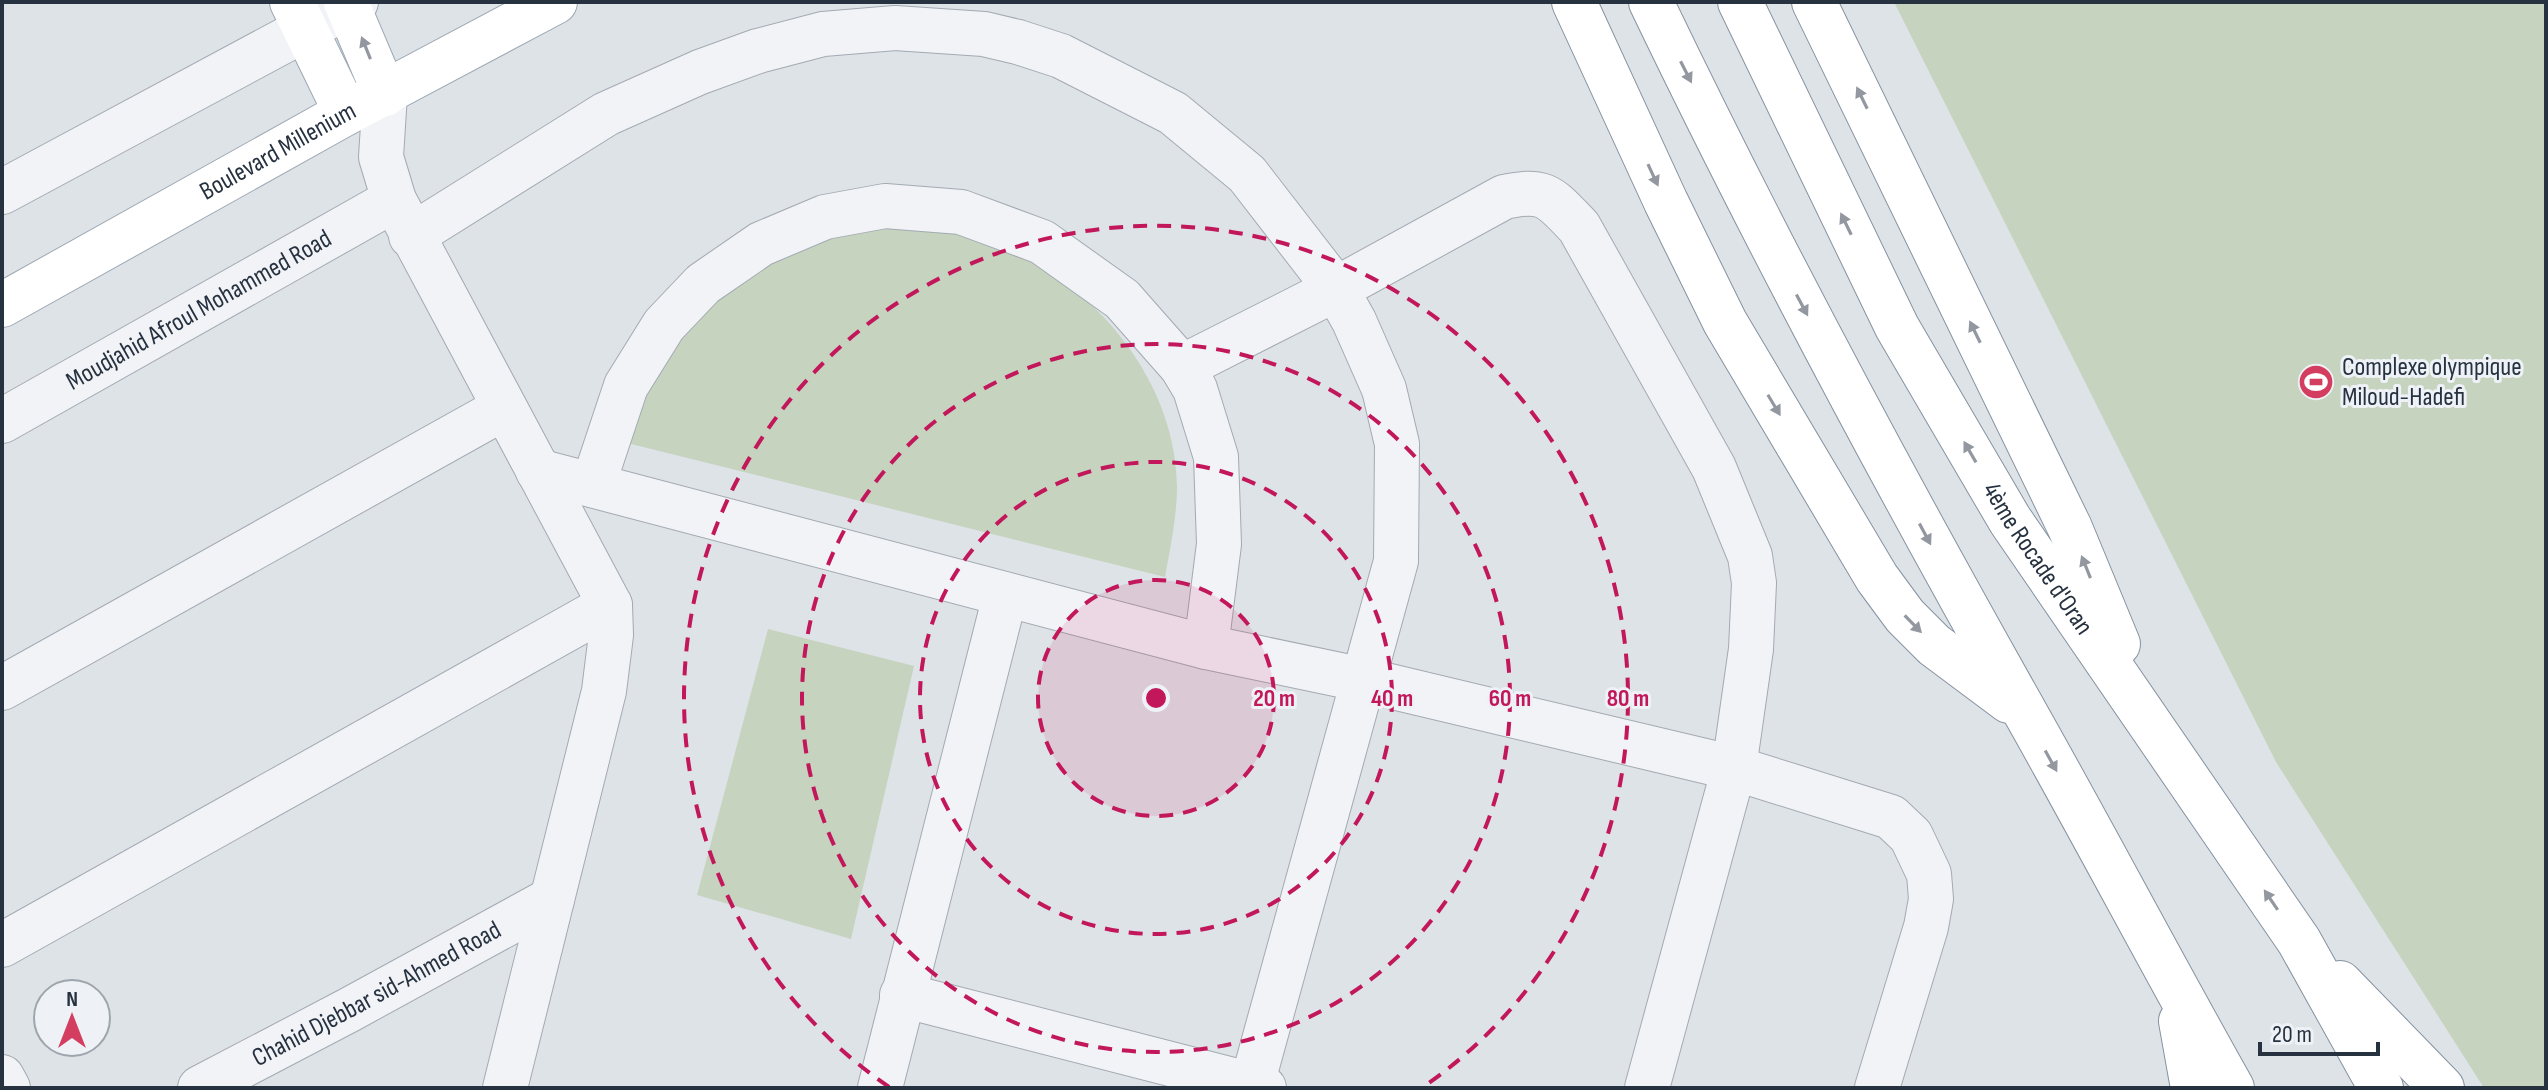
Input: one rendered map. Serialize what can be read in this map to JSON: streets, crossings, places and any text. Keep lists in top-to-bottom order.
{
  "streets": {
    "main road": ["Boulevard Millenium", "4ème Rocade d'Oran"],
    "street": ["Moudjahid Afroul Mohammed Road", "Chahid Djebbar sid-Ahmed Road"]
  },
  "places": {
    "sports": ["Complexe olympique Miloud-Hadefi"]
  },
  "scale_bar": "20 m",
  "north": "top",
  "rings": [
    "20 m",
    "40 m",
    "60 m",
    "80 m"
  ]
}
